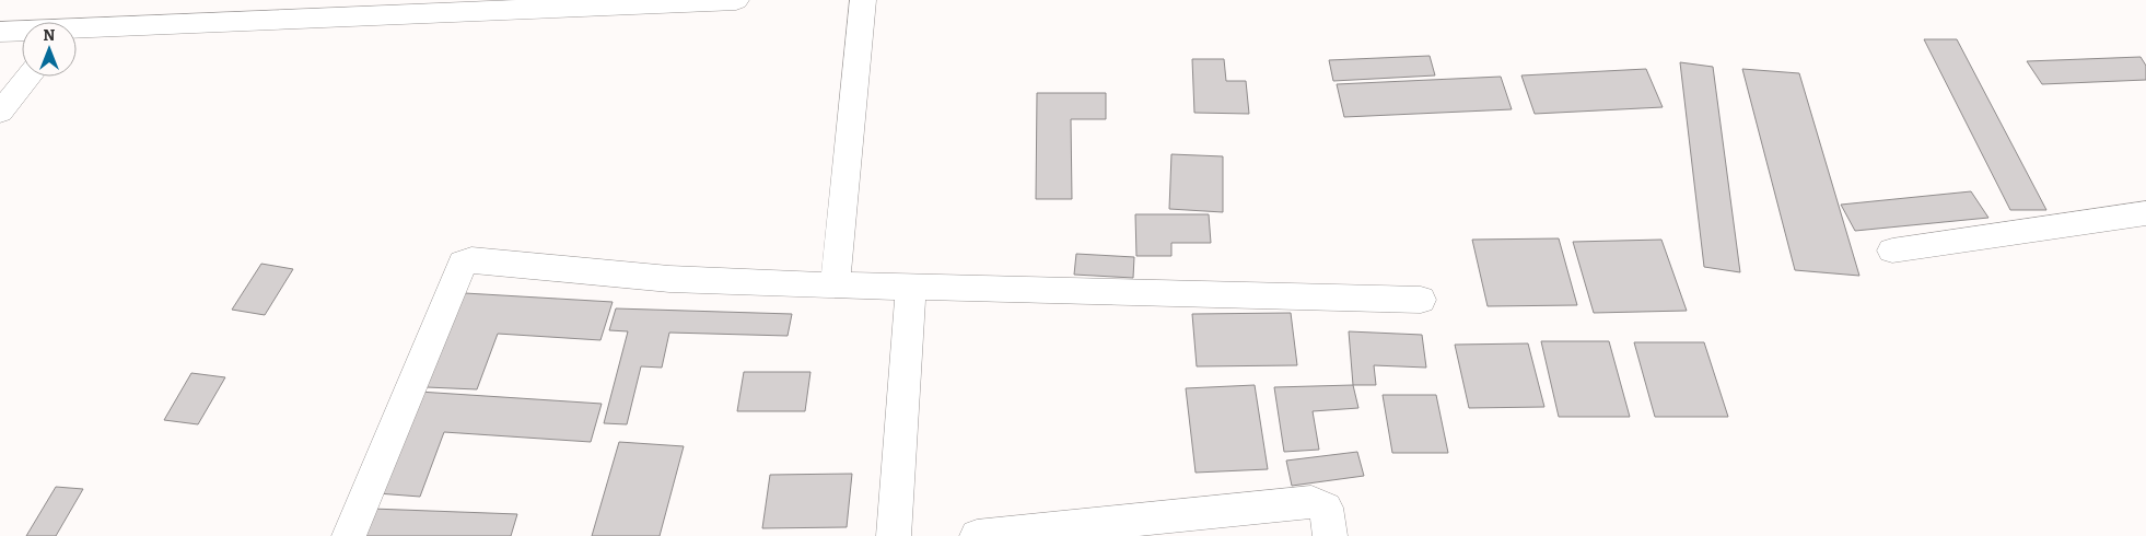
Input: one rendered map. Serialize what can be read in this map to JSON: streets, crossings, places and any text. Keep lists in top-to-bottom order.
{
  "north": "top"
}
